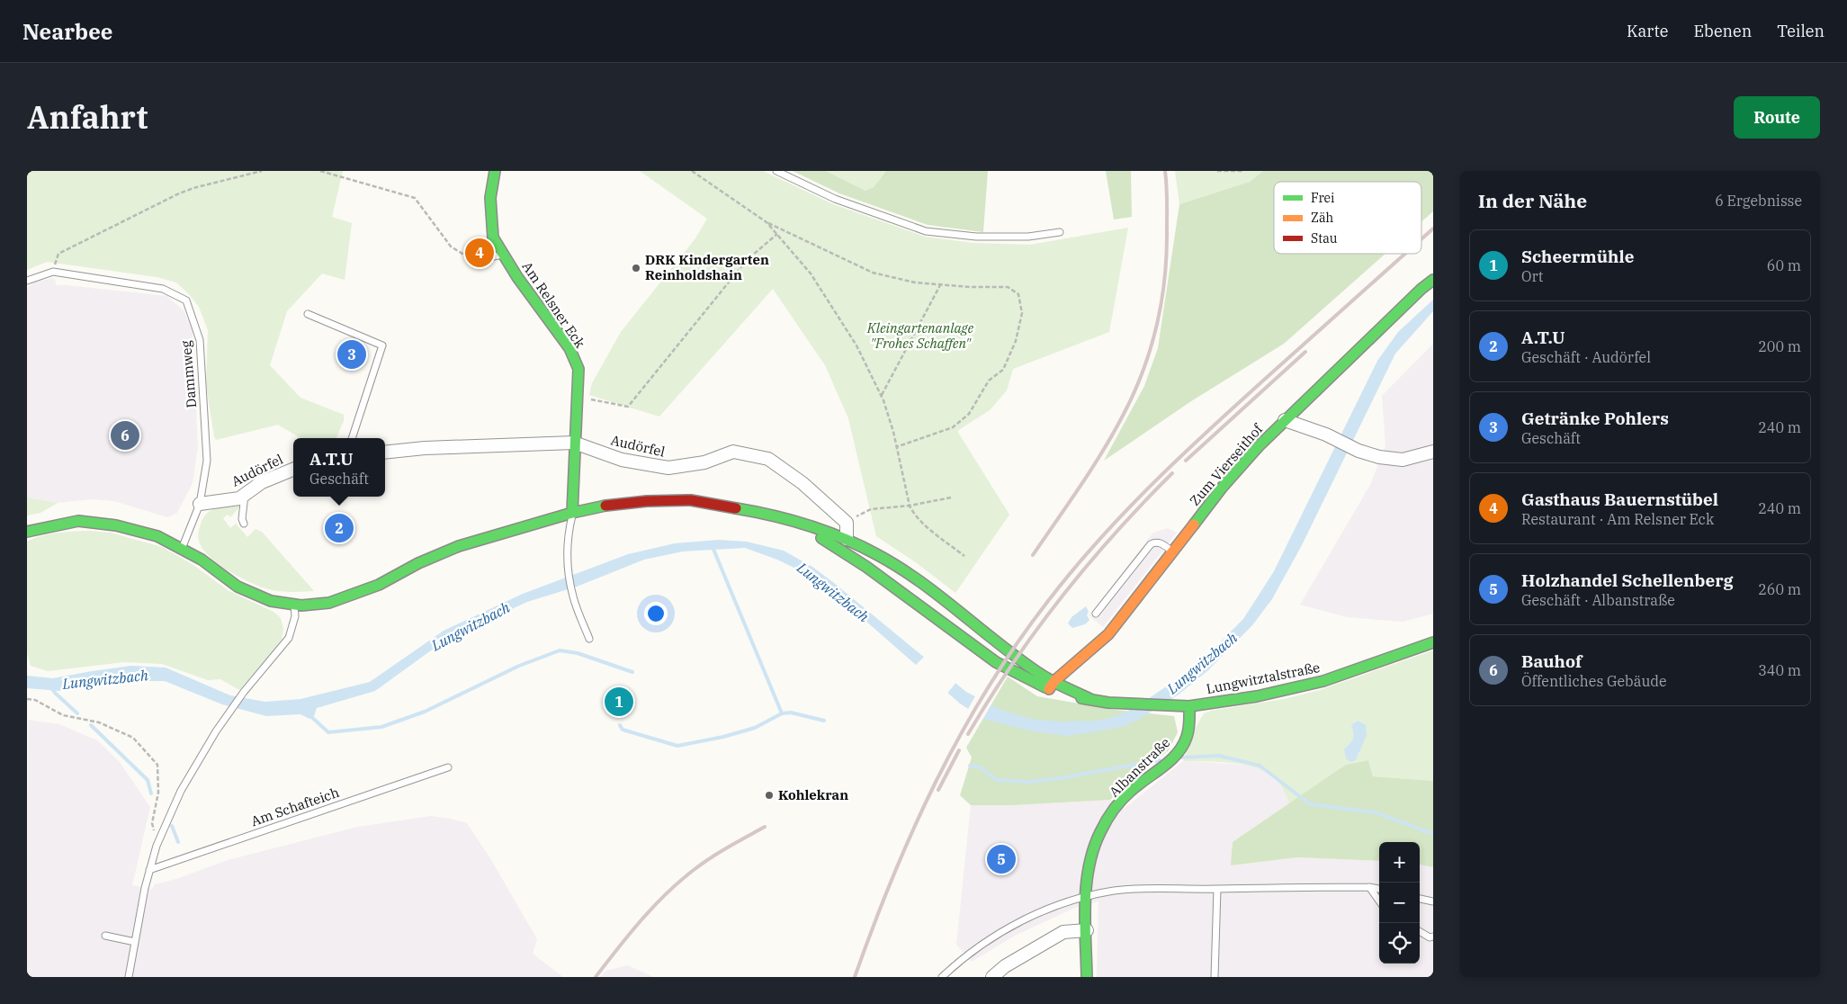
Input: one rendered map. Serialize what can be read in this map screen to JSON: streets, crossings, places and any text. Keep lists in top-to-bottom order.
{
  "streets": {
    "main road": [
      "Am Relsner Eck",
      "Zum Vierseithof",
      "Lungwitztalstraße",
      "Albanstraße"
    ],
    "street": ["Audörfel"],
    "lane": ["Dammweg", "Am Schafteich"]
  },
  "crossings": [
    ["Am Relsner Eck", "Audörfel"],
    ["Dammweg", "Audörfel"],
    ["Zum Vierseithof", "Lungwitztalstraße"],
    ["Lungwitztalstraße", "Albanstraße"]
  ],
  "water": ["Lungwitzbach"],
  "parks": ["Kleingartenanlage \"Frohes Schaffen\""],
  "places": ["DRK Kindergarten Reinholdshain", "Kohlekran"],
  "legend": ["Frei", "Zäh", "Stau"],
  "page": {
    "header": "Nearbee",
    "nav": ["Karte", "Ebenen", "Teilen"],
    "title": "Anfahrt",
    "buttons": "Route",
    "heading": ["In der Nähe", "6 Ergebnisse"],
    "list": [
      {
        "mark": "1",
        "name": "Scheermühle",
        "note": "Ort",
        "value": "60 m"
      },
      {
        "mark": "2",
        "name": "A.T.U",
        "note": "Geschäft · Audörfel",
        "value": "200 m"
      },
      {
        "mark": "3",
        "name": "Getränke Pohlers",
        "note": "Geschäft",
        "value": "240 m"
      },
      {
        "mark": "4",
        "name": "Gasthaus Bauernstübel",
        "note": "Restaurant · Am Relsner Eck",
        "value": "240 m"
      },
      {
        "mark": "5",
        "name": "Holzhandel Schellenberg",
        "note": "Geschäft · Albanstraße",
        "value": "260 m"
      },
      {
        "mark": "6",
        "name": "Bauhof",
        "note": "Öffentliches Gebäude",
        "value": "340 m"
      }
    ],
    "pins": [
      "4",
      "3",
      "6",
      "2",
      "1",
      "5"
    ],
    "popup": ["A.T.U", "Geschäft"],
    "map_buttons": ["+", "−"]
  }
}
